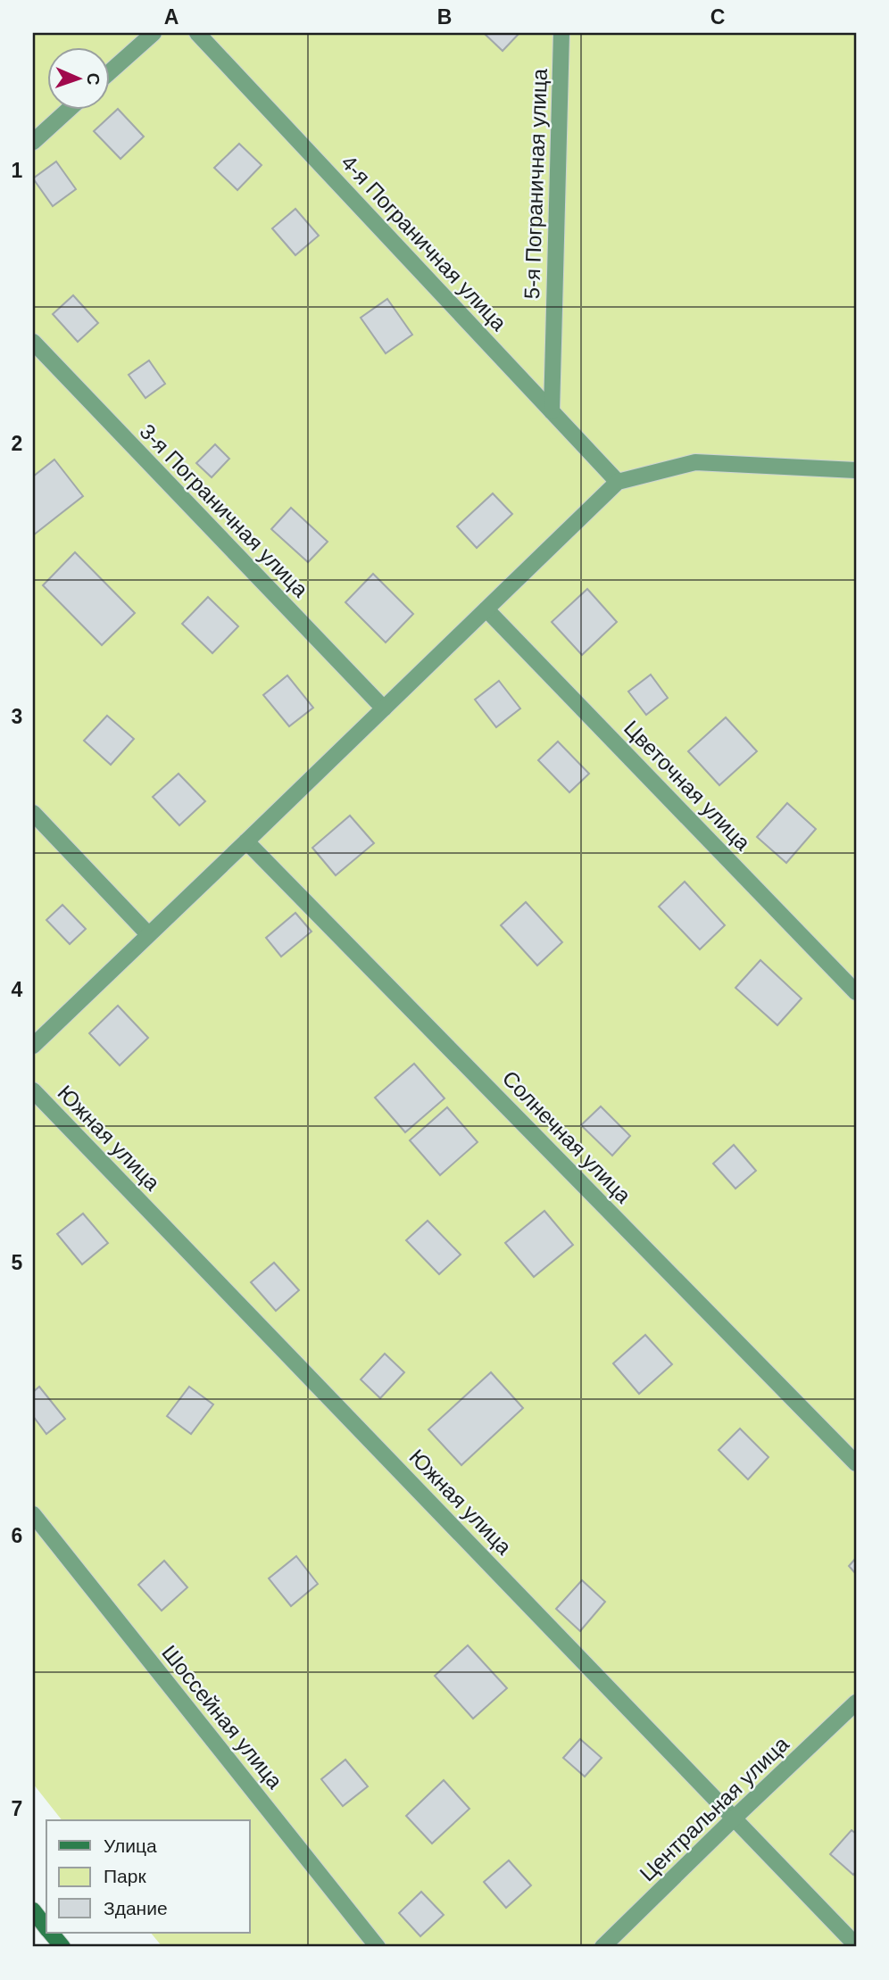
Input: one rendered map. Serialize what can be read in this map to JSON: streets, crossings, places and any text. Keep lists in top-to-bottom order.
{
  "streets": {
    "lane": [
      "5-я Пограничная улица",
      "4-я Пограничная улица",
      "3-я Пограничная улица",
      "Цветочная улица",
      "Солнечная улица",
      "Южная улица",
      "Шоссейная улица",
      "Центральная улица"
    ]
  },
  "crossings": [
    ["5-я Пограничная улица", "4-я Пограничная улица"],
    ["Южная улица", "Центральная улица"]
  ],
  "legend": ["Улица", "Парк", "Здание"],
  "north": "right",
  "grid": {
    "columns": ["A", "B", "C"],
    "rows": [
      "1",
      "2",
      "3",
      "4",
      "5",
      "6",
      "7"
    ]
  }
}
